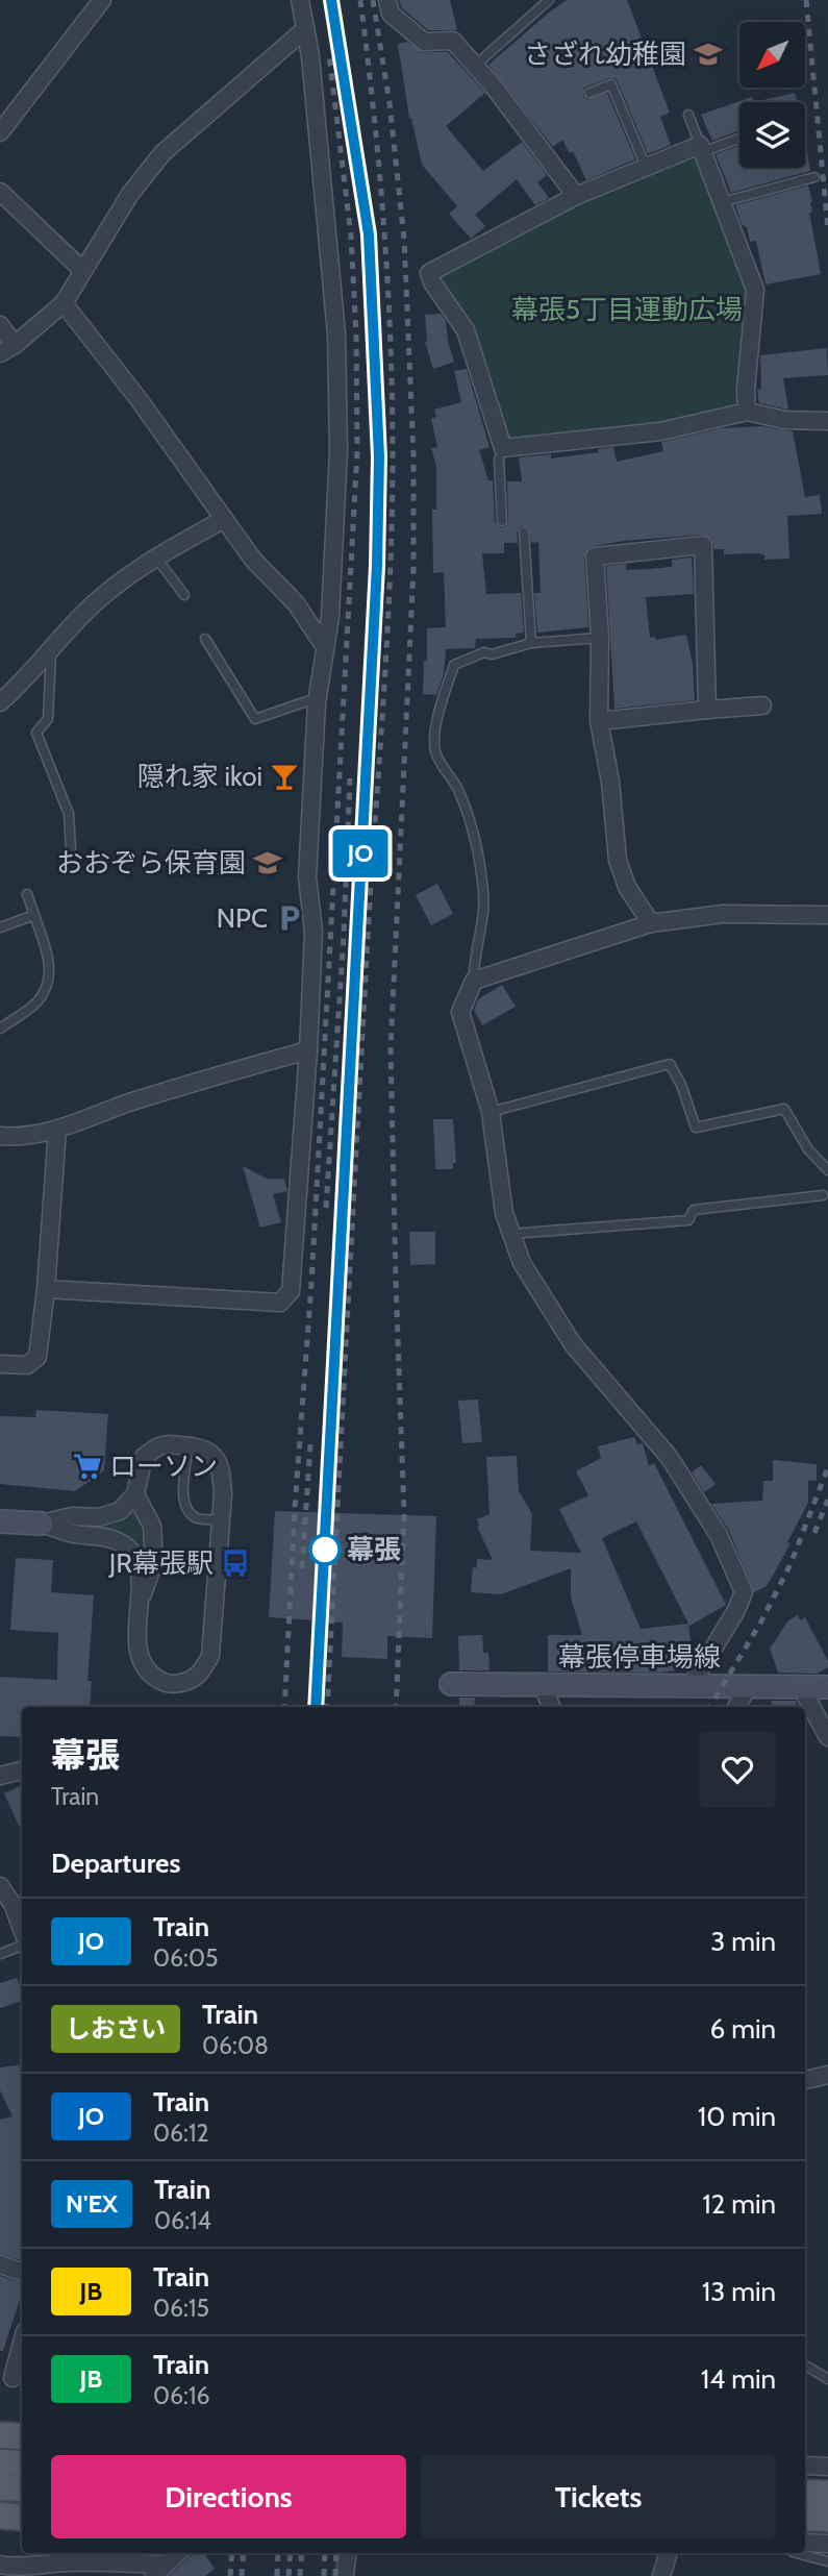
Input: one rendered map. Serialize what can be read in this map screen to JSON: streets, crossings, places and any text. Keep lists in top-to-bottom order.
{
  "streets": {
    "main road": ["幕張停車場線"]
  },
  "parks": ["幕張5丁目運動広場"],
  "places": {
    "school or university": ["さざれ幼稚園", "おおぞら保育園"],
    "bar": ["隠れ家 ikoi"],
    "parking": ["NPC"],
    "supermarket": ["ローソン"],
    "other": ["幕張"],
    "bus stop": ["JR幕張駅"]
  },
  "north": "bottom left",
  "page": {
    "on_map": "JO",
    "heading": [
      ["幕張", "Train"],
      "Departures"
    ],
    "list": [
      {
        "mark": "JO",
        "name": "Train",
        "note": "06:05",
        "value": "3 min"
      },
      {
        "mark": "しおさい",
        "name": "Train",
        "note": "06:08",
        "value": "6 min"
      },
      {
        "mark": "JO",
        "name": "Train",
        "note": "06:12",
        "value": "10 min"
      },
      {
        "mark": "N'EX",
        "name": "Train",
        "note": "06:14",
        "value": "12 min"
      },
      {
        "mark": "JB",
        "name": "Train",
        "note": "06:15",
        "value": "13 min"
      },
      {
        "mark": "JB",
        "name": "Train",
        "note": "06:16",
        "value": "14 min"
      }
    ],
    "buttons": ["Directions", "Tickets"]
  }
}
